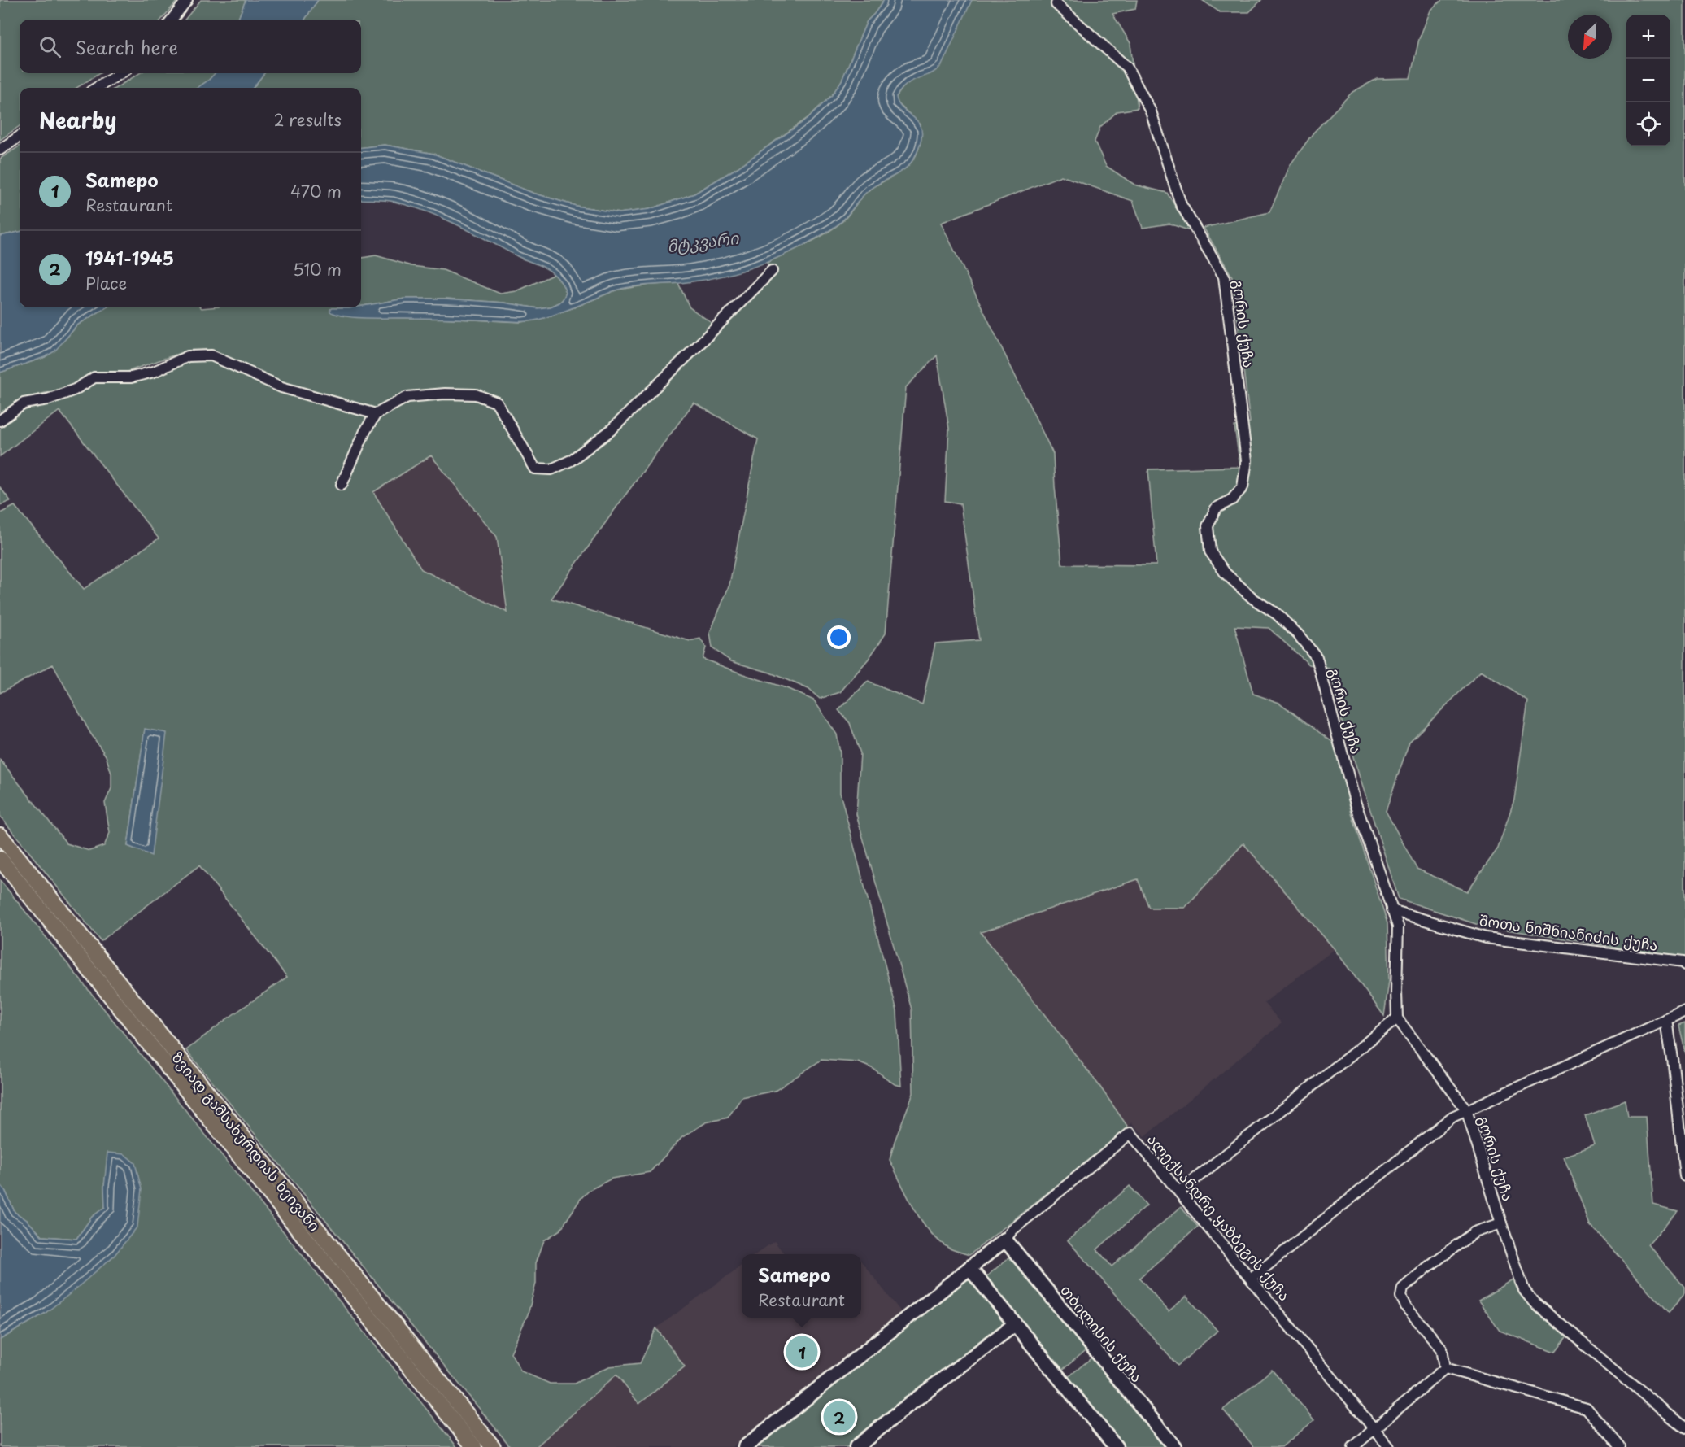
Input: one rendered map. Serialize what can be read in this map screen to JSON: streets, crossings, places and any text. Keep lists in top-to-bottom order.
{
  "streets": {
    "main road": ["ზვიად გამსახურდიას ხეივანი", "თბილისის ქუჩა"],
    "street": ["გორის ქუჩა", "შოთა ნიშნიანიძის ქუჩა", "ალექსანდრე ყაზბეგის ქუჩა"]
  },
  "crossings": [
    ["გორის ქუჩა", "შოთა ნიშნიანიძის ქუჩა"],
    ["ალექსანდრე ყაზბეგის ქუჩა", "თბილისის ქუჩა"]
  ],
  "water": ["მტკვარი"],
  "north": "bottom left",
  "page": {
    "map_buttons": ["+", "−"],
    "search": "Search here",
    "heading": ["Nearby", "2 results"],
    "list": [
      {
        "mark": "1",
        "name": "Samepo",
        "note": "Restaurant",
        "value": "470 m"
      },
      {
        "mark": "2",
        "name": "1941-1945",
        "note": "Place",
        "value": "510 m"
      }
    ],
    "popup": ["Samepo", "Restaurant"],
    "pins": ["1", "2"]
  }
}
